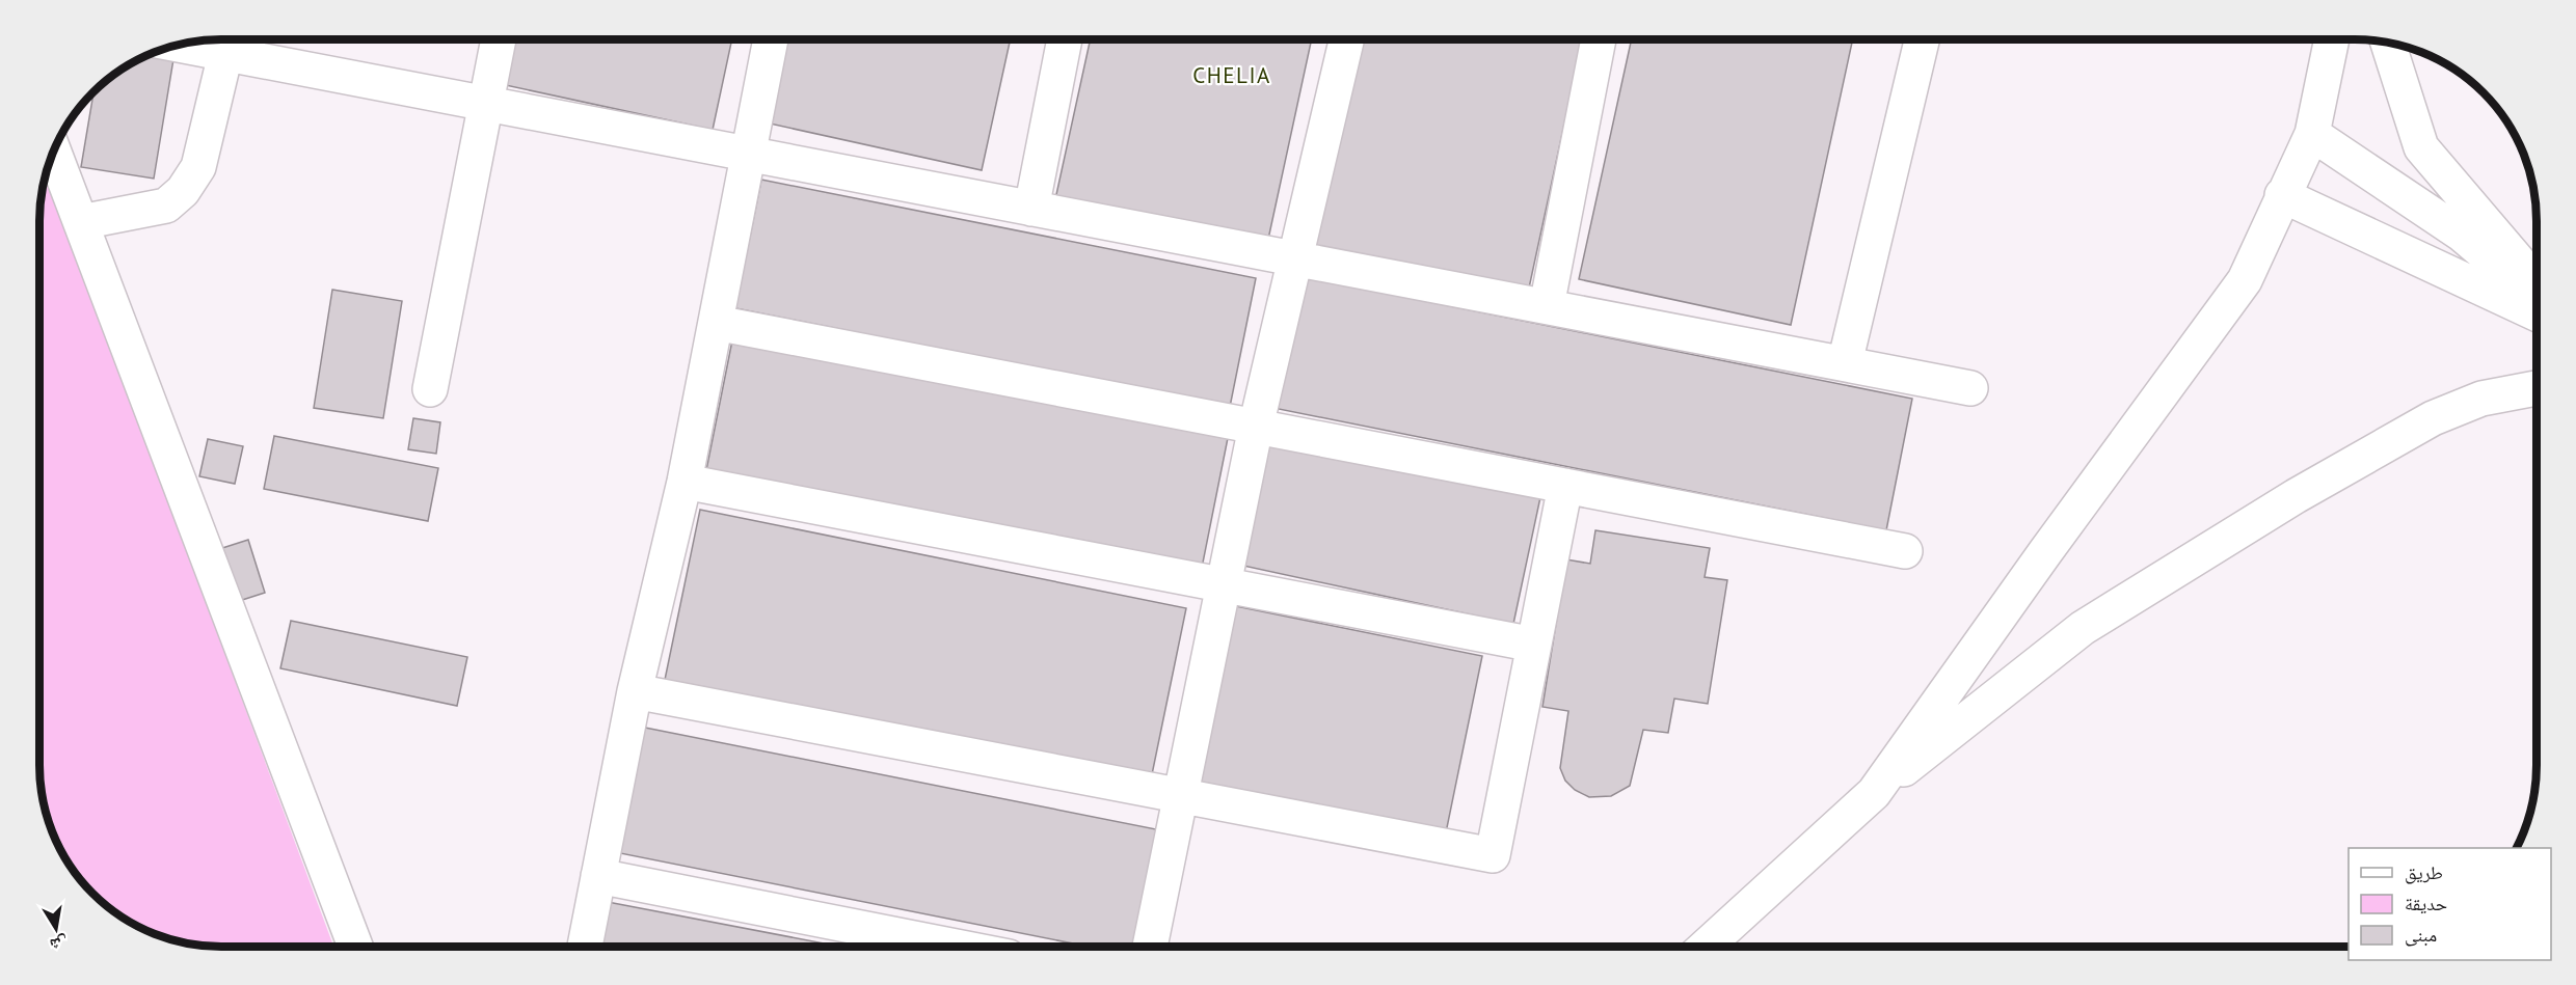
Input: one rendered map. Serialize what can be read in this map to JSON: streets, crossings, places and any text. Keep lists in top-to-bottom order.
{
  "districts": ["CHELIA"],
  "legend": ["طريق", "حديقة", "مبنى"],
  "north": "bottom"
}
